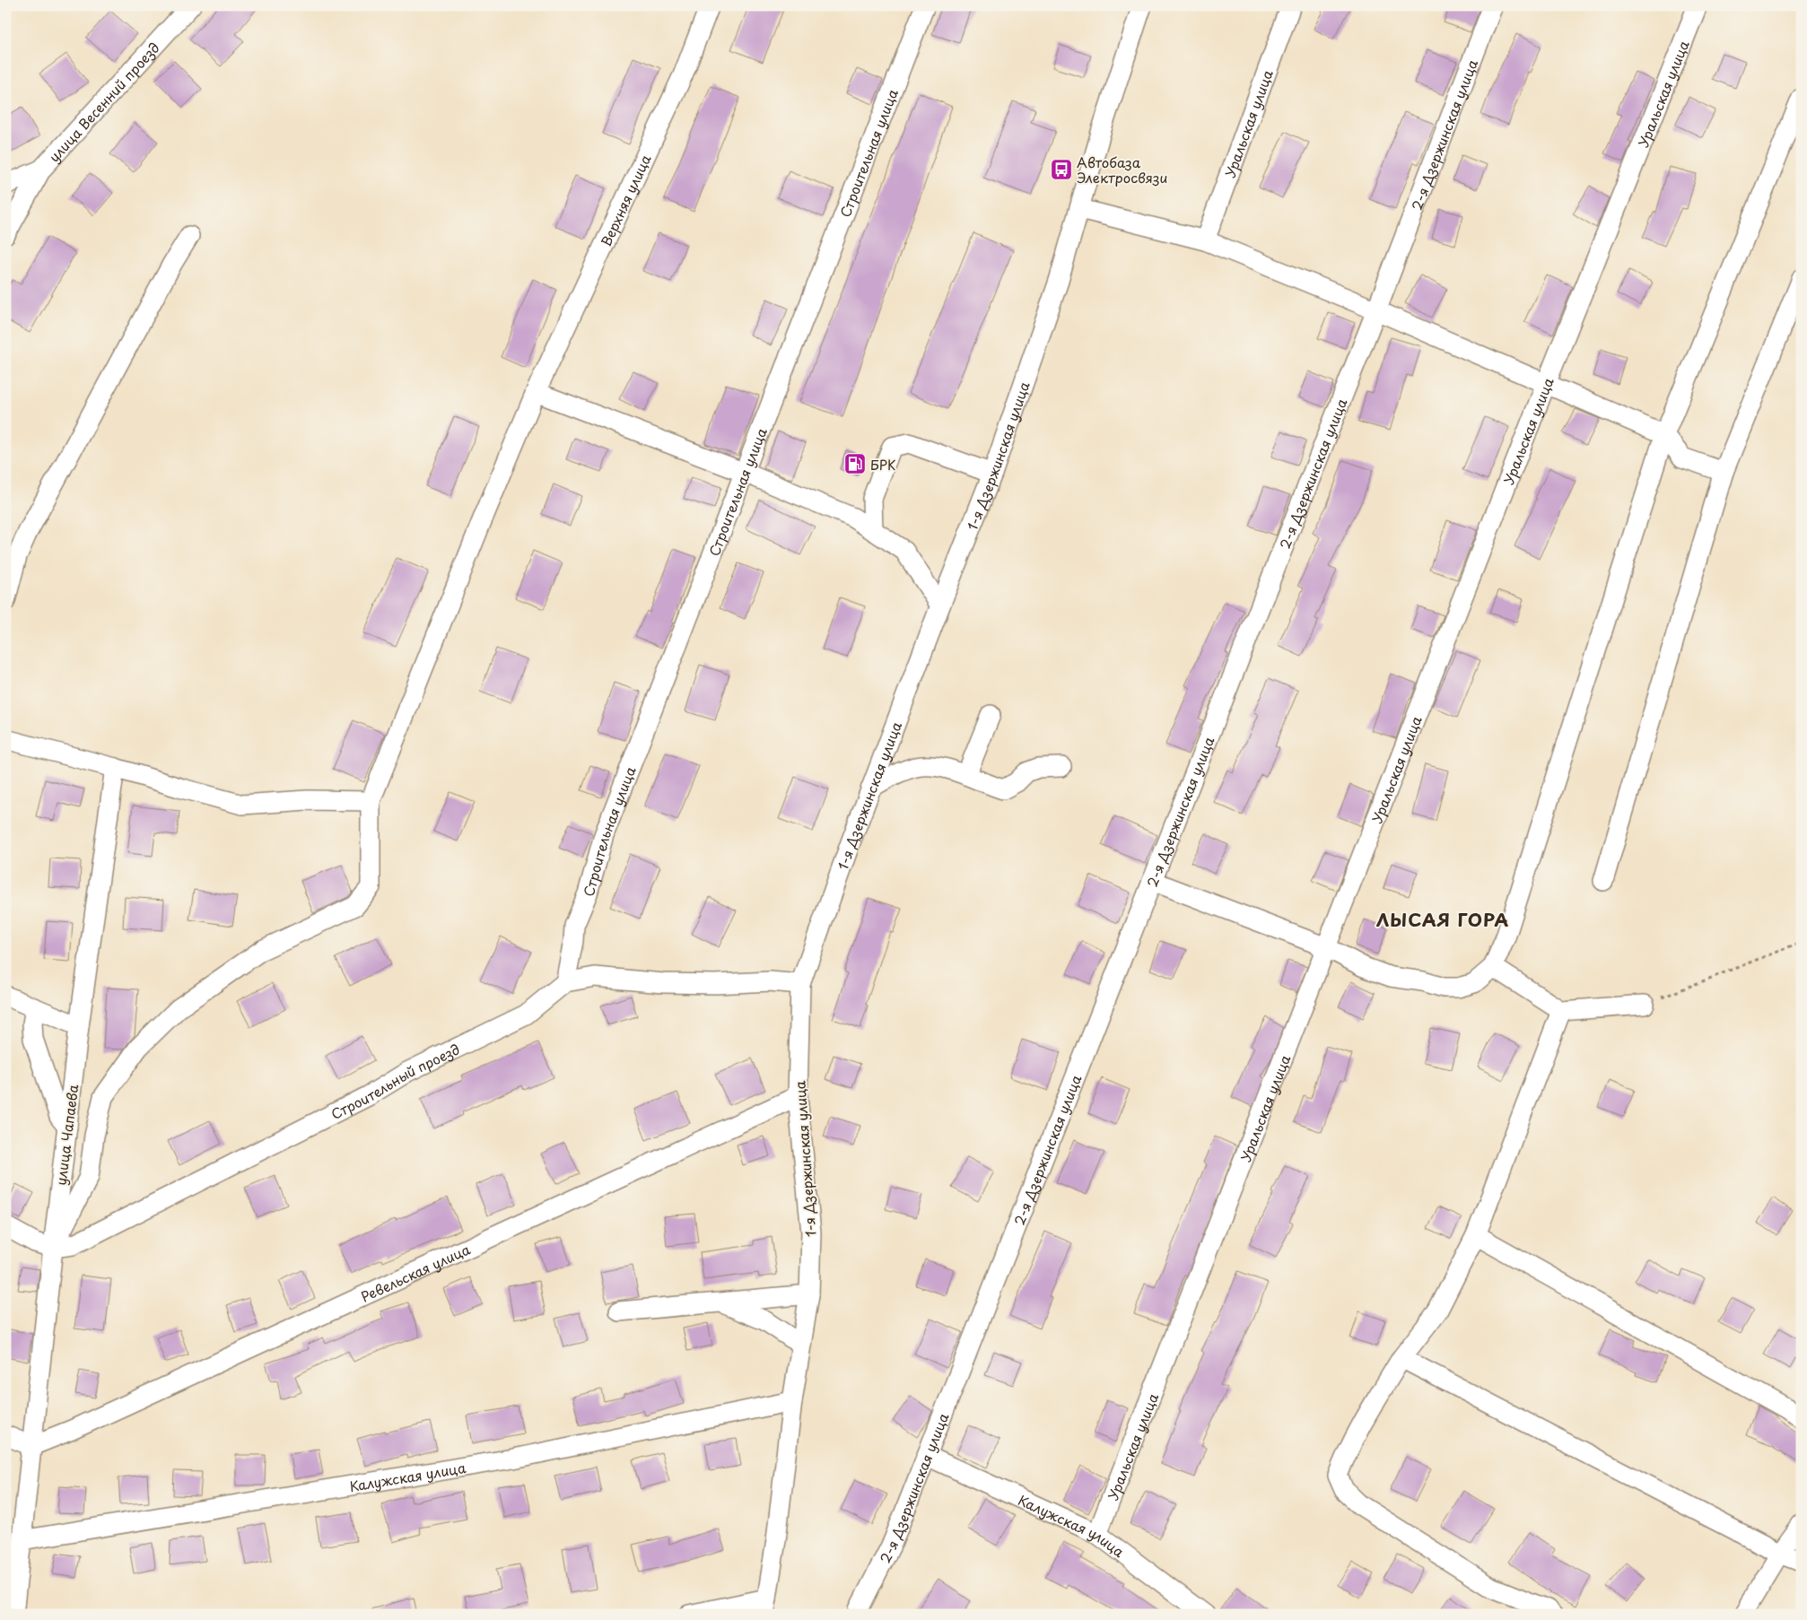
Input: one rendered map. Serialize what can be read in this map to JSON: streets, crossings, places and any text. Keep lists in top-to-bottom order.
{
  "streets": {
    "street": [
      "Уральская улица",
      "улица Весенний проезд",
      "2-я Дзержинская улица",
      "Строительная улица",
      "Верхняя улица",
      "1-я Дзержинская улица",
      "Строительный проезд",
      "улица Чапаева",
      "Ревельская улица",
      "Калужская улица"
    ]
  },
  "crossings": [
    ["Уральская улица", "Калужская улица"],
    ["2-я Дзержинская улица", "Калужская улица"],
    ["Строительная улица", "Строительный проезд"],
    ["1-я Дзержинская улица", "Строительный проезд"],
    ["1-я Дзержинская улица", "Ревельская улица"],
    ["1-я Дзержинская улица", "Калужская улица"],
    ["Строительный проезд", "улица Чапаева"],
    ["улица Чапаева", "Ревельская улица"],
    ["улица Чапаева", "Калужская улица"]
  ],
  "districts": ["ЛЫСАЯ ГОРА"],
  "places": {
    "bus stop": ["Автобаза Электросвязи"],
    "fuel station": ["БРК"]
  }
}
